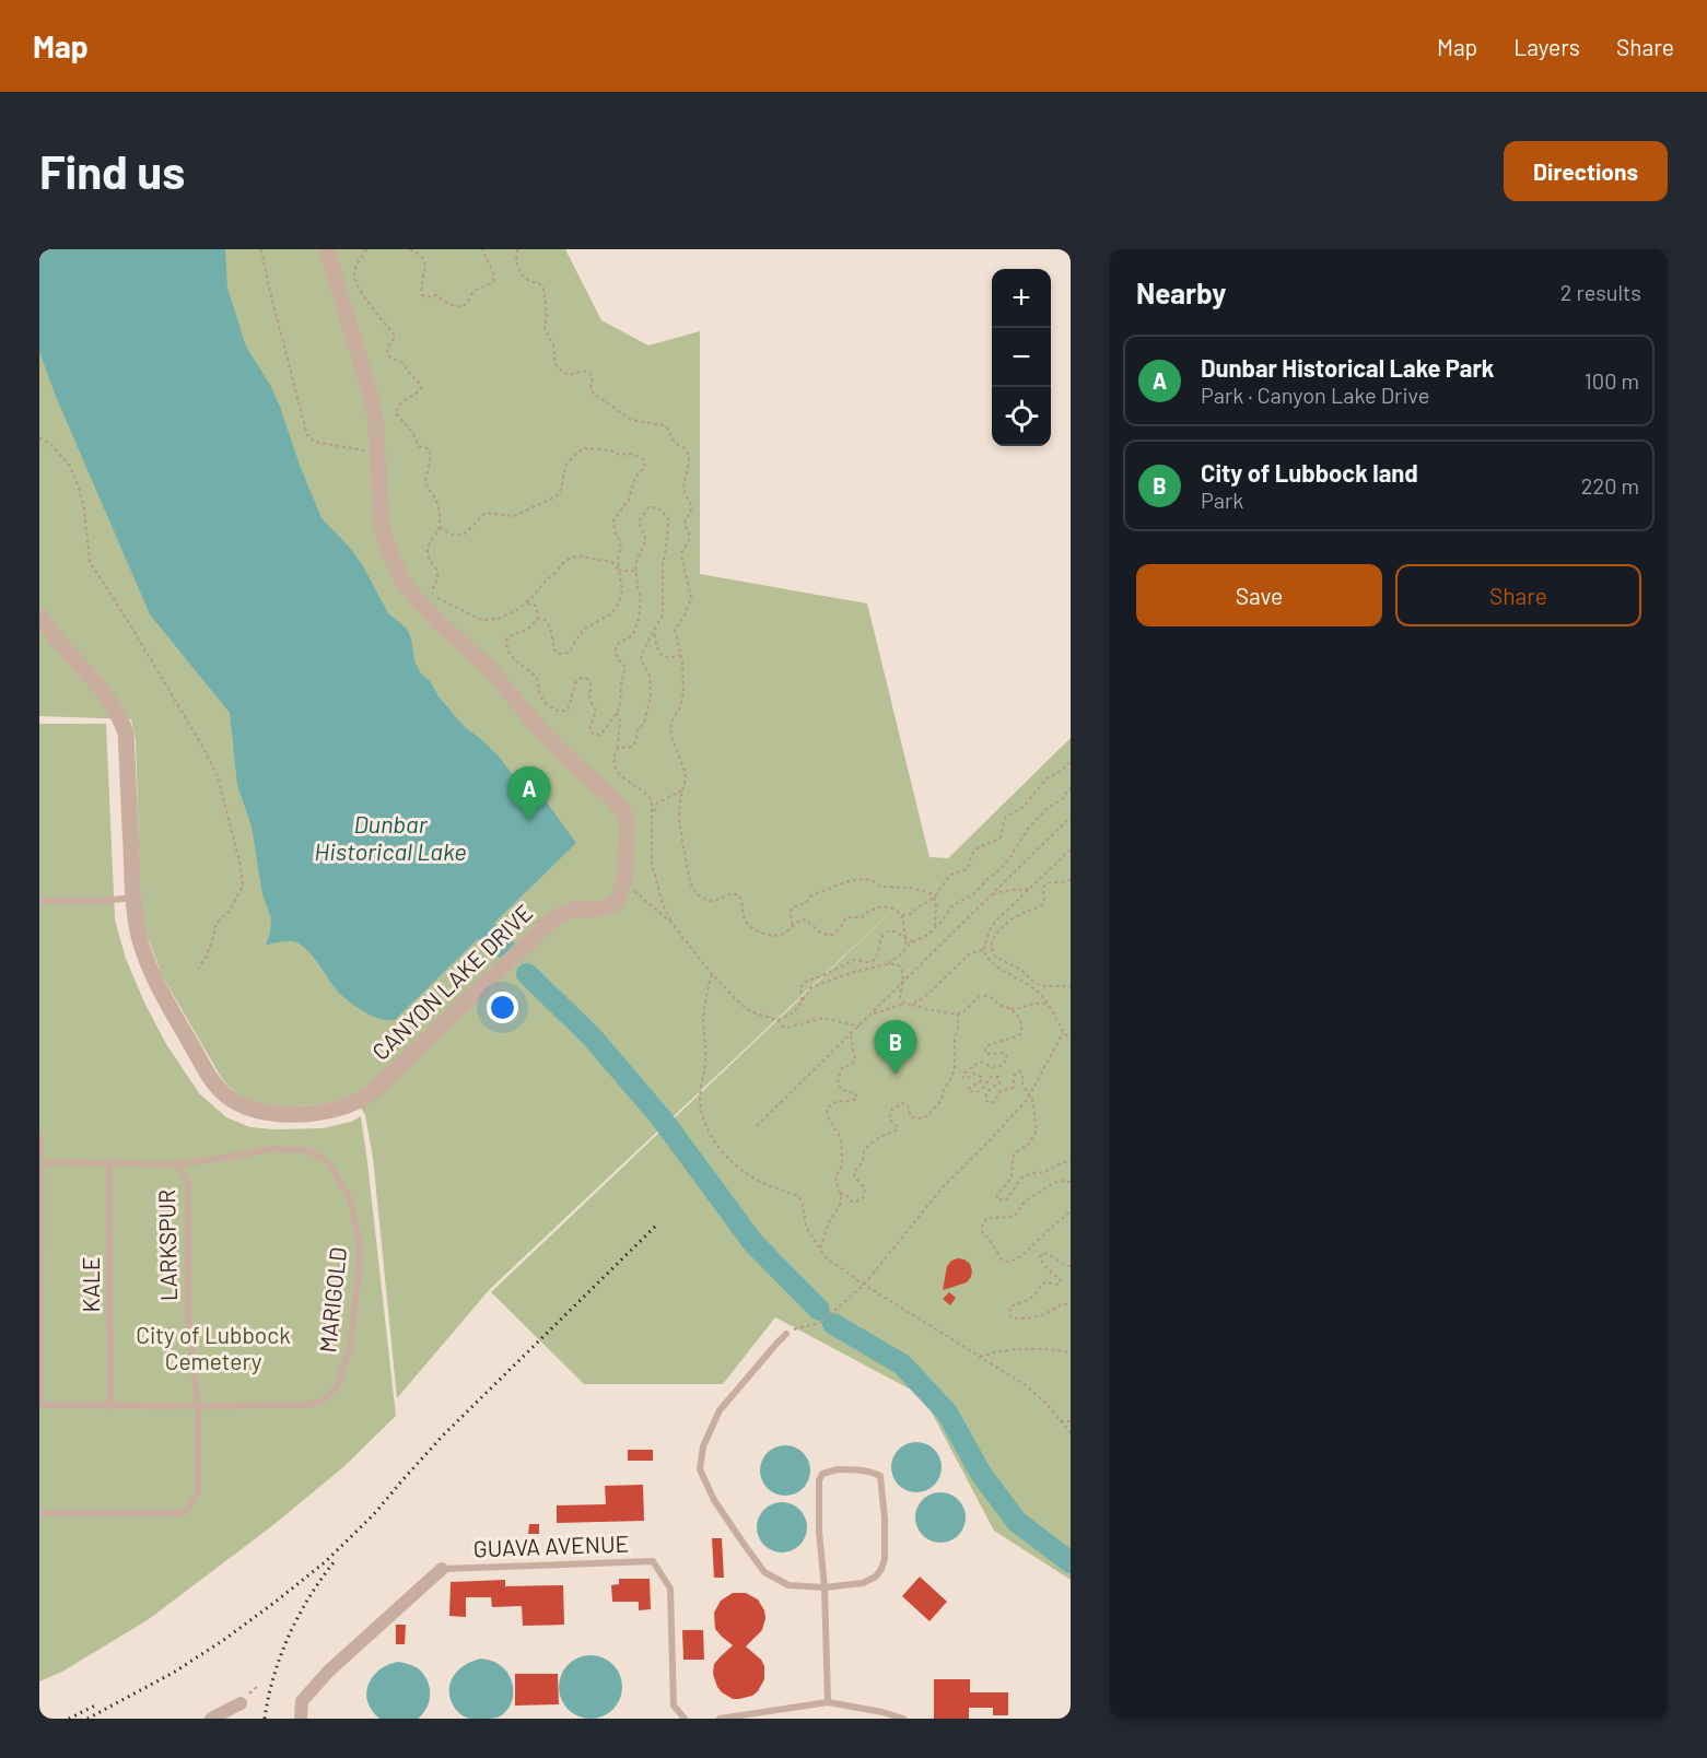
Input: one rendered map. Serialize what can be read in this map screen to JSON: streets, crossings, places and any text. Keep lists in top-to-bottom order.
{
  "streets": {
    "street": ["CANYON LAKE DRIVE"],
    "lane": [
      "LARKSPUR",
      "KALE",
      "MARIGOLD",
      "GUAVA AVENUE"
    ]
  },
  "crossings": [
    ["LARKSPUR", "MARIGOLD"],
    ["KALE", "MARIGOLD"]
  ],
  "water": ["Dunbar Historical Lake"],
  "parks": ["City of Lubbock Cemetery"],
  "page": {
    "header": "Map",
    "nav": ["Map", "Layers", "Share"],
    "buttons": [
      "Directions",
      ["Save", "Share"]
    ],
    "title": "Find us",
    "heading": ["Nearby", "2 results"],
    "map_buttons": ["+", "−"],
    "list": [
      {
        "mark": "A",
        "name": "Dunbar Historical Lake Park",
        "note": "Park · Canyon Lake Drive",
        "value": "100 m"
      },
      {
        "mark": "B",
        "name": "City of Lubbock land",
        "note": "Park",
        "value": "220 m"
      }
    ],
    "pins": ["A", "B"]
  }
}
